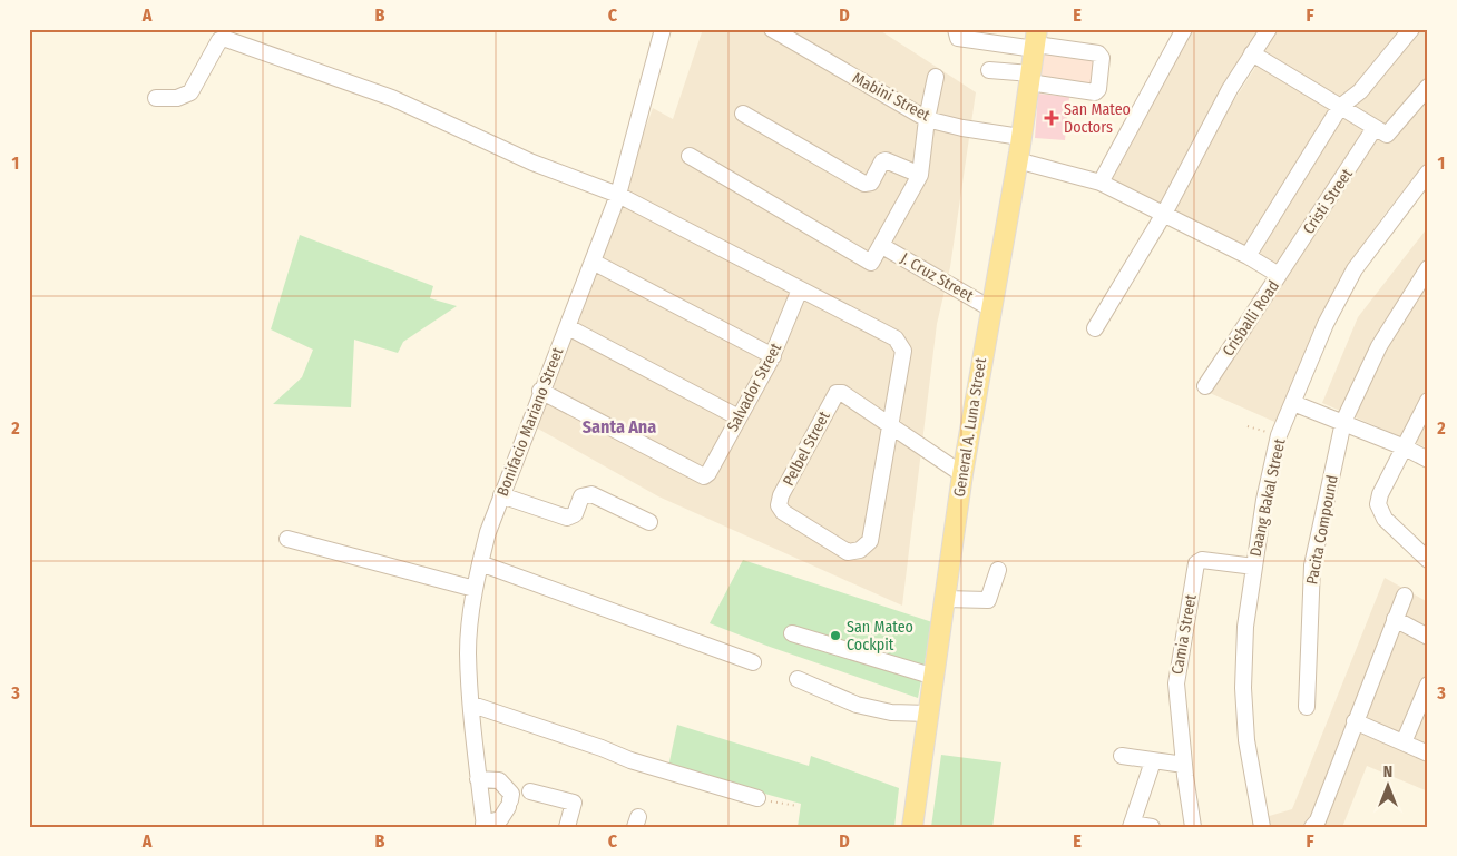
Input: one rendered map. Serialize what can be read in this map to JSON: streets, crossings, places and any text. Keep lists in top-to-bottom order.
{
  "streets": {
    "main road": ["General A. Luna Street"],
    "street": [
      "Mabini Street",
      "Cristi Street",
      "J. Cruz Street",
      "Crisballi Road",
      "Salvador Street",
      "Bonifacio Mariano Street",
      "Pelbel Street",
      "Daang Bakal Street",
      "Pacita Compound",
      "Camia Street"
    ]
  },
  "crossings": [
    ["Mabini Street", "General A. Luna Street"],
    ["Cristi Street", "Crisballi Road"],
    ["J. Cruz Street", "General A. Luna Street"],
    ["Crisballi Road", "General A. Luna Street"],
    ["Salvador Street", "Bonifacio Mariano Street"],
    ["Salvador Street", "Pelbel Street"],
    ["Bonifacio Mariano Street", "Pelbel Street"],
    ["General A. Luna Street", "Pelbel Street"],
    ["Daang Bakal Street", "Camia Street"]
  ],
  "districts": ["Santa Ana"],
  "places": {
    "health": ["San Mateo Doctors"],
    "other": ["San Mateo Cockpit"]
  },
  "north": "top",
  "grid": {
    "columns": [
      "A",
      "B",
      "C",
      "D",
      "E",
      "F"
    ],
    "rows": ["1", "2", "3"]
  }
}
